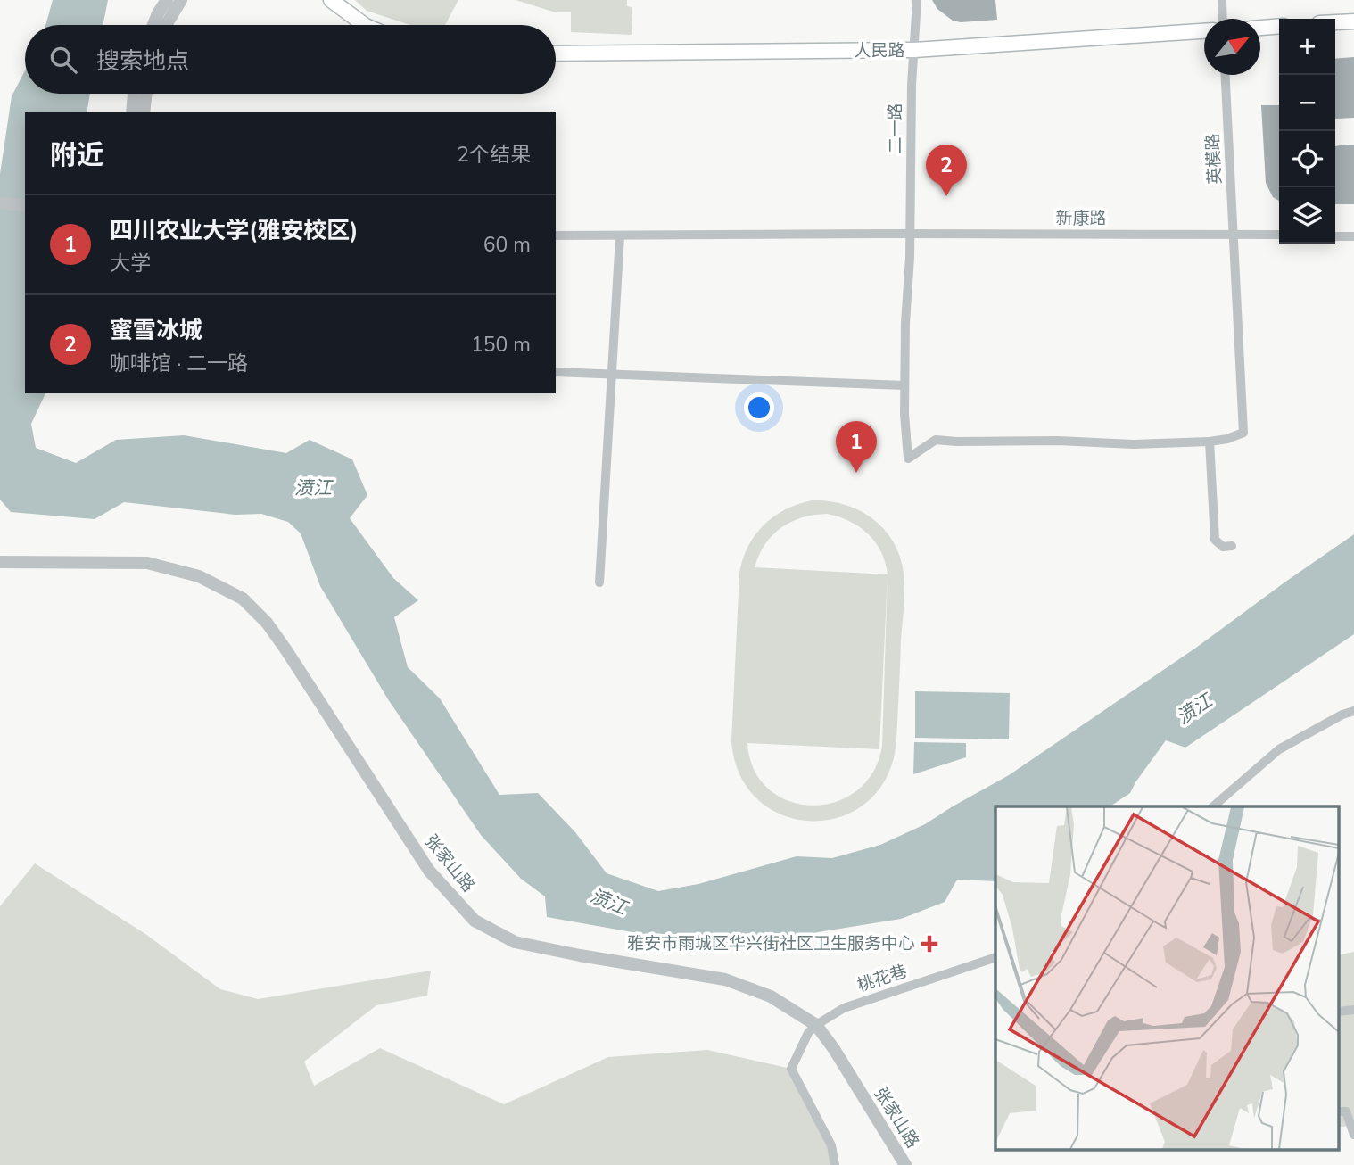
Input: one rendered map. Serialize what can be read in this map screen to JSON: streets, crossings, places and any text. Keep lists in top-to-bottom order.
{
  "streets": {
    "main road": ["人民路"],
    "street": [
      "二一路",
      "英模路",
      "新康路",
      "张家山路",
      "桃花巷"
    ]
  },
  "crossings": [
    ["人民路", "二一路"],
    ["二一路", "英模路"],
    ["二一路", "新康路"],
    ["英模路", "新康路"],
    ["张家山路", "桃花巷"]
  ],
  "water": ["𣸣江"],
  "places": {
    "health": ["雅安市雨城区华兴街社区卫生服务中心"]
  },
  "north": "top right",
  "page": {
    "map_buttons": ["+", "−"],
    "search": "搜索地点",
    "heading": ["附近", "2个结果"],
    "pins": ["2", "1"],
    "list": [
      {
        "mark": "1",
        "name": "四川农业大学(雅安校区)",
        "note": "大学",
        "value": "60 m"
      },
      {
        "mark": "2",
        "name": "蜜雪冰城",
        "note": "咖啡馆 · 二一路",
        "value": "150 m"
      }
    ]
  }
}
